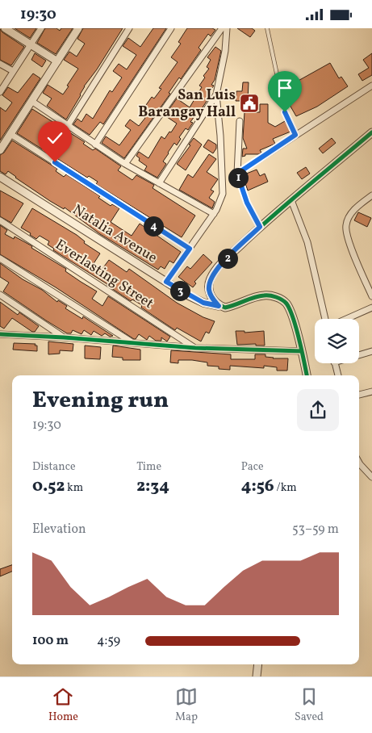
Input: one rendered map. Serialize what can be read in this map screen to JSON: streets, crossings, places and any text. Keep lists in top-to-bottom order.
{
  "streets": {
    "street": ["Natalia Avenue", "Everlasting Street"]
  },
  "places": {
    "public building": ["San Luis Barangay Hall"]
  },
  "page": {
    "status": "19:30",
    "pins": [
      "1",
      "4",
      "2",
      "3"
    ],
    "heading": ["Evening run", "19:30"],
    "stats": [
      ["Distance", "0.52 km"],
      ["Time", "2:34"],
      ["Pace", "4:56 /km"]
    ],
    "chart": ["Elevation", "53–59 m"],
    "list": [
      {
        "name": "100 m",
        "note": "4:59"
      }
    ],
    "tabs": ["Home", "Map", "Saved"]
  }
}
